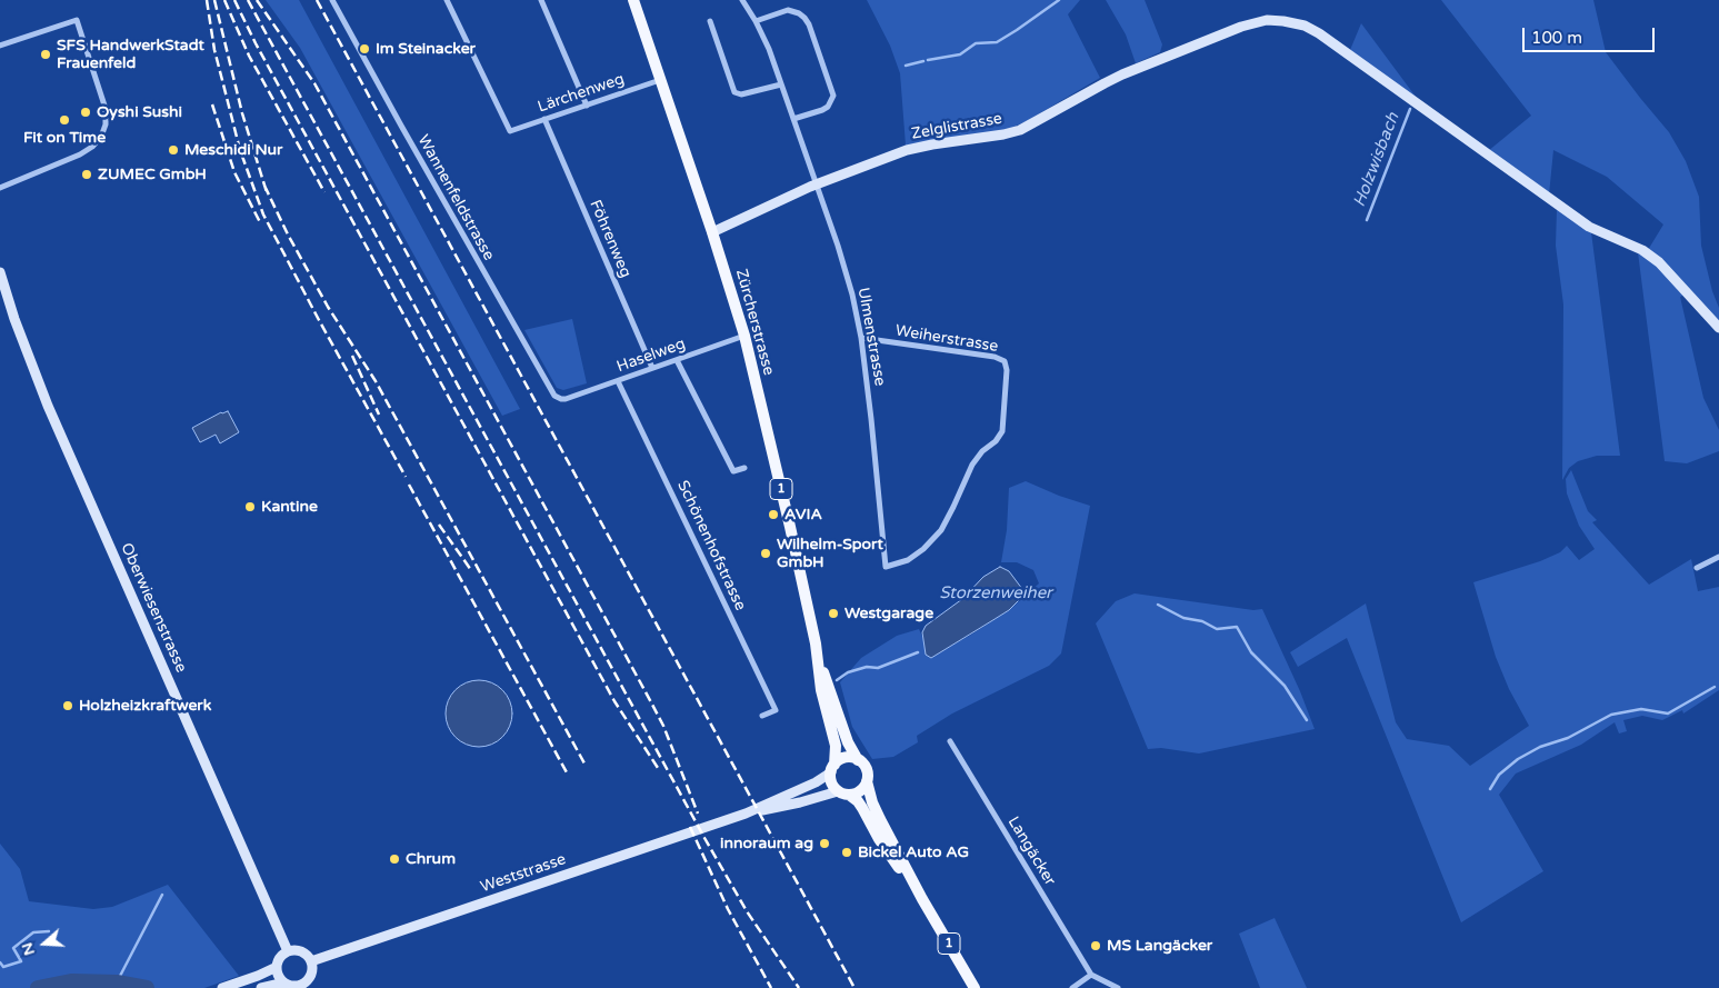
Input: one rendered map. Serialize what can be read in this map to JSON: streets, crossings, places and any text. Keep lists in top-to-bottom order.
{
  "streets": {
    "main road": ["Zürcherstrasse", "1"],
    "street": [
      "Lärchenweg",
      "Zelglistrasse",
      "Wannenfeldstrasse",
      "Föhrenweg",
      "Ulmenstrasse",
      "Weiherstrasse",
      "Haselweg",
      "Schönenhofstrasse",
      "Oberwiesenstrasse",
      "Langäcker",
      "Weststrasse"
    ]
  },
  "crossings": [
    ["Lärchenweg", "Föhrenweg"],
    ["Lärchenweg", "Zürcherstrasse"],
    ["Zelglistrasse", "Zürcherstrasse"],
    ["Zelglistrasse", "Ulmenstrasse"],
    ["Wannenfeldstrasse", "Haselweg"],
    ["Föhrenweg", "Haselweg"],
    ["Zürcherstrasse", "Haselweg"],
    ["Zürcherstrasse", "1"],
    ["Zürcherstrasse", "Weststrasse"],
    ["Ulmenstrasse", "Weiherstrasse"],
    ["Haselweg", "Schönenhofstrasse"],
    ["1", "Weststrasse"],
    ["Oberwiesenstrasse", "Weststrasse"]
  ],
  "water": ["Holzwisbach", "Storzenweiher"],
  "places": [
    "Im Steinacker",
    "SFS HandwerkStadt Frauenfeld",
    "Oyshi Sushi",
    "Fit on Time",
    "Meschidi Nur",
    "ZUMEC GmbH",
    "Kantine",
    "AVIA",
    "Wilhelm-Sport GmbH",
    "Westgarage",
    "Holzheizkraftwerk",
    "innoraum ag",
    "Bickel Auto AG",
    "Chrum",
    "MS Langäcker"
  ],
  "scale_bar": "100 m",
  "north": "left"
}
